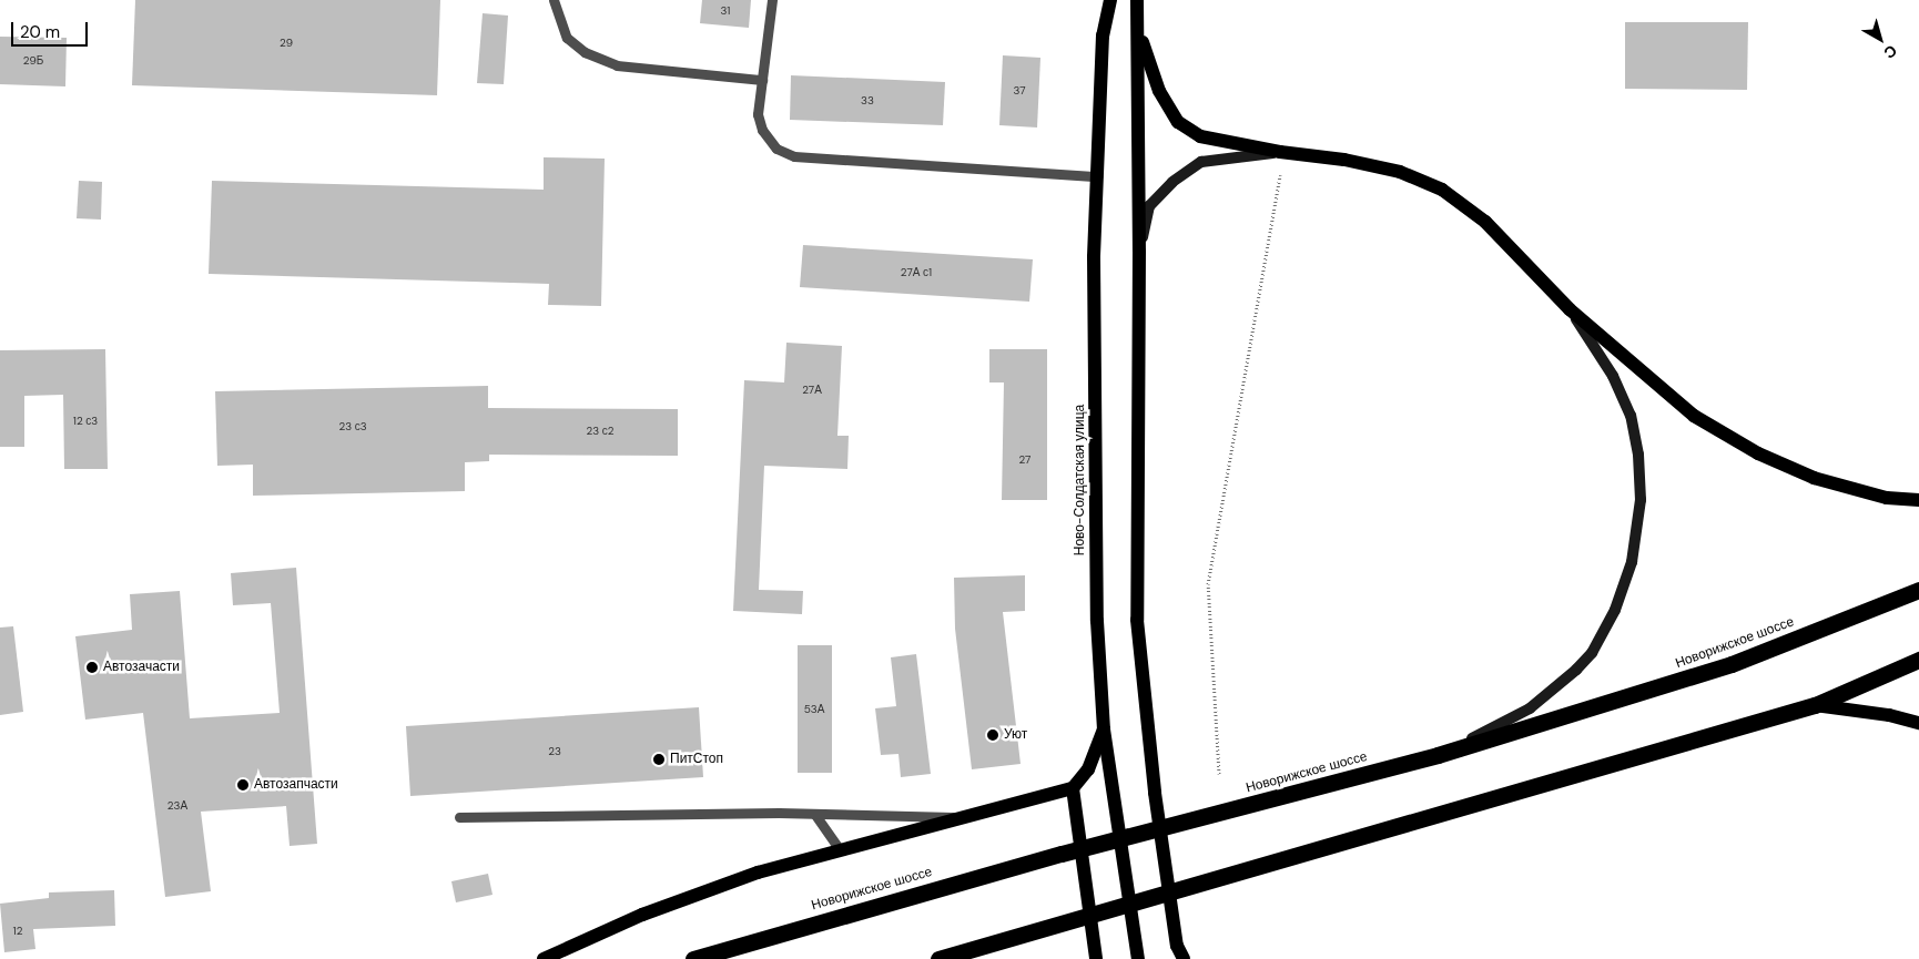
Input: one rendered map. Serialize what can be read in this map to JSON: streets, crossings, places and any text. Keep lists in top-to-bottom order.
{
  "streets": {
    "highway": ["Новорижское шоссе"],
    "main road": ["Ново-Солдатская улица"]
  },
  "places": [
    "Автозачасти",
    "Уют",
    "ПитСтоп",
    "Автозапчасти"
  ],
  "house_numbers": [
    "31",
    "29",
    "29Б",
    "37",
    "33",
    "27А с1",
    "27А",
    "12 с3",
    "23 с3",
    "23 с2",
    "27",
    "53А",
    "23",
    "23А",
    "12"
  ],
  "scale_bar": "20 m",
  "north": "bottom right"
}
